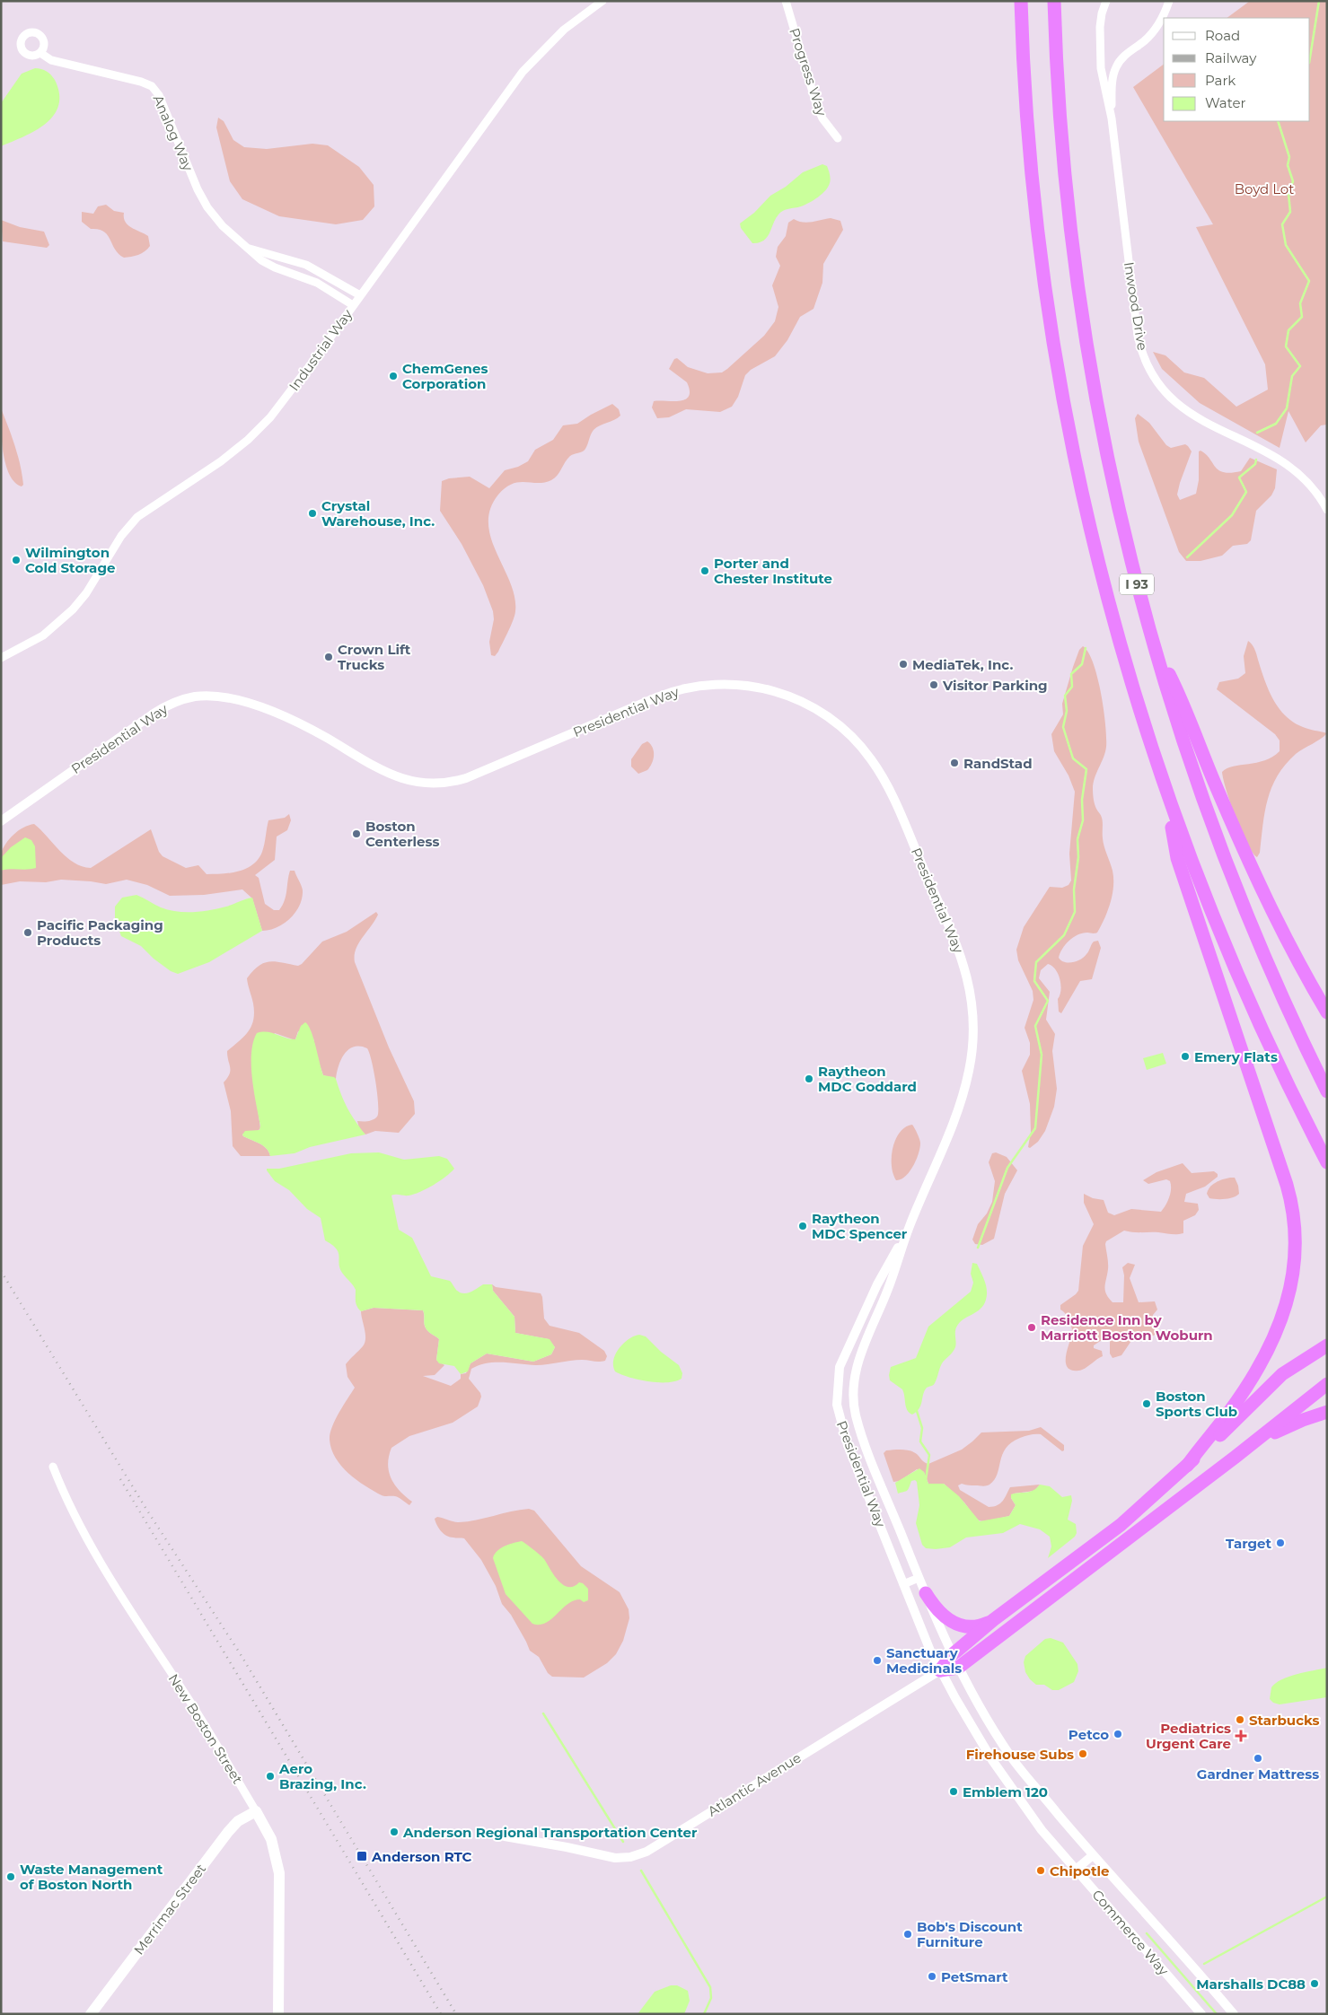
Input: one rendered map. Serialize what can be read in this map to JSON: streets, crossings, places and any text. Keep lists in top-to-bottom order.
{
  "streets": {
    "highway": ["I 93"],
    "main road": ["New Boston Street", "Merrimac Street"],
    "street": [
      "Progress Way",
      "Analog Way",
      "Inwood Drive",
      "Industrial Way",
      "Presidential Way",
      "Atlantic Avenue",
      "Commerce Way"
    ]
  },
  "crossings": [
    ["Analog Way", "Industrial Way"],
    ["Presidential Way", "Atlantic Avenue"],
    ["Presidential Way", "Commerce Way"],
    ["New Boston Street", "Merrimac Street"],
    ["Atlantic Avenue", "Commerce Way"]
  ],
  "parks": ["Boyd Lot"],
  "places": {
    "other": [
      "ChemGenes Corporation",
      "Crystal Warehouse, Inc.",
      "Wilmington Cold Storage",
      "Porter and Chester Institute",
      "Crown Lift Trucks",
      "MediaTek, Inc.",
      "Visitor Parking",
      "RandStad",
      "Boston Centerless",
      "Pacific Packaging Products",
      "Emery Flats",
      "Raytheon MDC Goddard",
      "Raytheon MDC Spencer",
      "Residence Inn by Marriott Boston Woburn",
      "Boston Sports Club",
      "Target",
      "Sanctuary Medicinals",
      "Starbucks",
      "Petco",
      "Firehouse Subs",
      "Gardner Mattress",
      "Aero Brazing, Inc.",
      "Emblem 120",
      "Anderson Regional Transportation Center",
      "Chipotle",
      "Waste Management of Boston North",
      "Bob's Discount Furniture",
      "PetSmart",
      "Marshalls DC88"
    ],
    "health": ["Pediatrics Urgent Care"],
    "transit": ["Anderson RTC"]
  },
  "legend": [
    "Road",
    "Railway",
    "Park",
    "Water"
  ]
}
